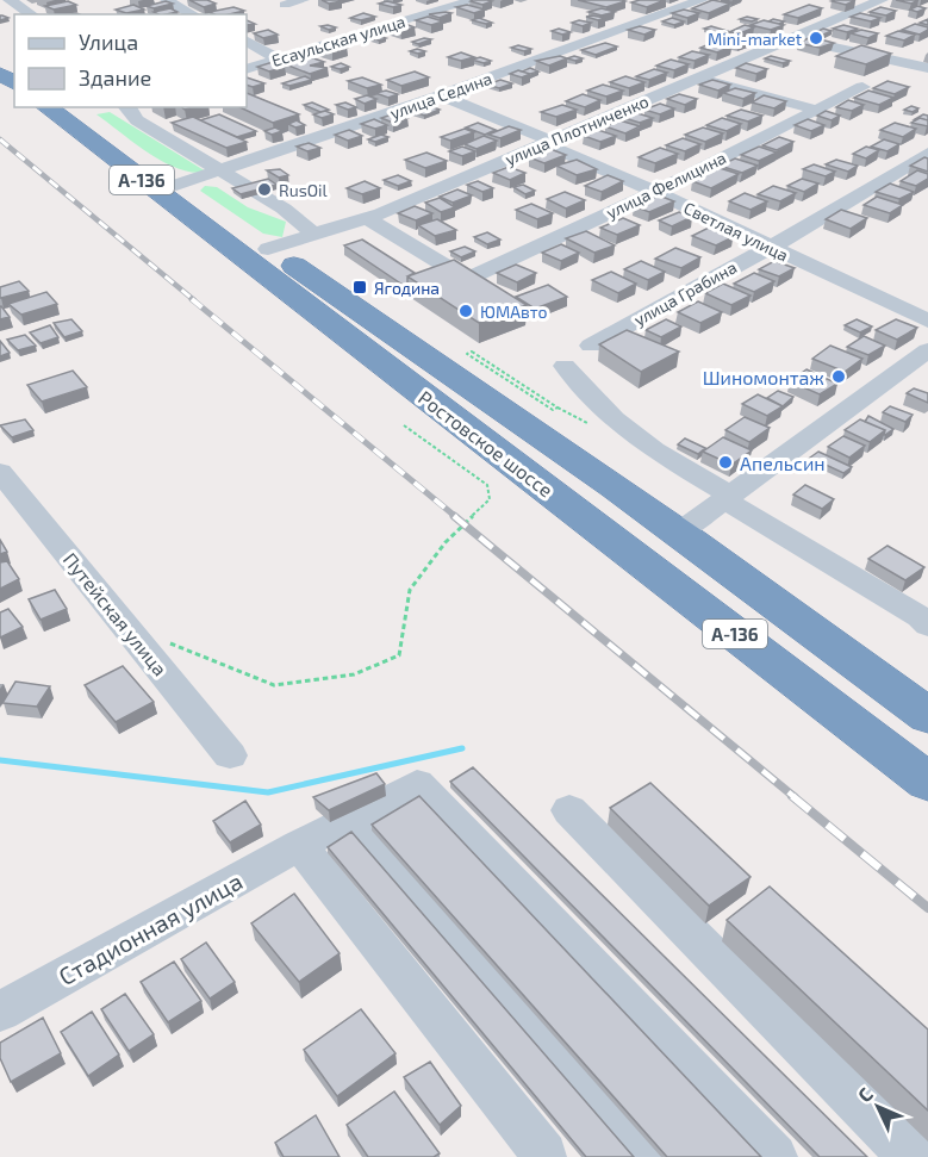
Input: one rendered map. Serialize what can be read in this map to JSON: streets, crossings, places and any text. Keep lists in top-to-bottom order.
{
  "streets": {
    "highway": ["А-136", "Ростовское шоссе"],
    "street": [
      "Есаульская улица",
      "улица Седина",
      "улица Плотниченко",
      "улица Фелицина",
      "Светлая улица",
      "улица Грабина",
      "Путейская улица",
      "Стадионная улица"
    ]
  },
  "crossings": [
    ["улица Седина", "Светлая улица"],
    ["улица Седина", "Ростовское шоссе"],
    ["улица Плотниченко", "Светлая улица"],
    ["улица Плотниченко", "Ростовское шоссе"],
    ["улица Фелицина", "Светлая улица"],
    ["Светлая улица", "улица Грабина"]
  ],
  "places": {
    "other": [
      "Mini-market",
      "RusOil",
      "ЮМАвто",
      "Шиномонтаж",
      "Апельсин"
    ],
    "transit": ["Ягодина"]
  },
  "legend": ["Улица", "Здание"],
  "north": "top left"
}
